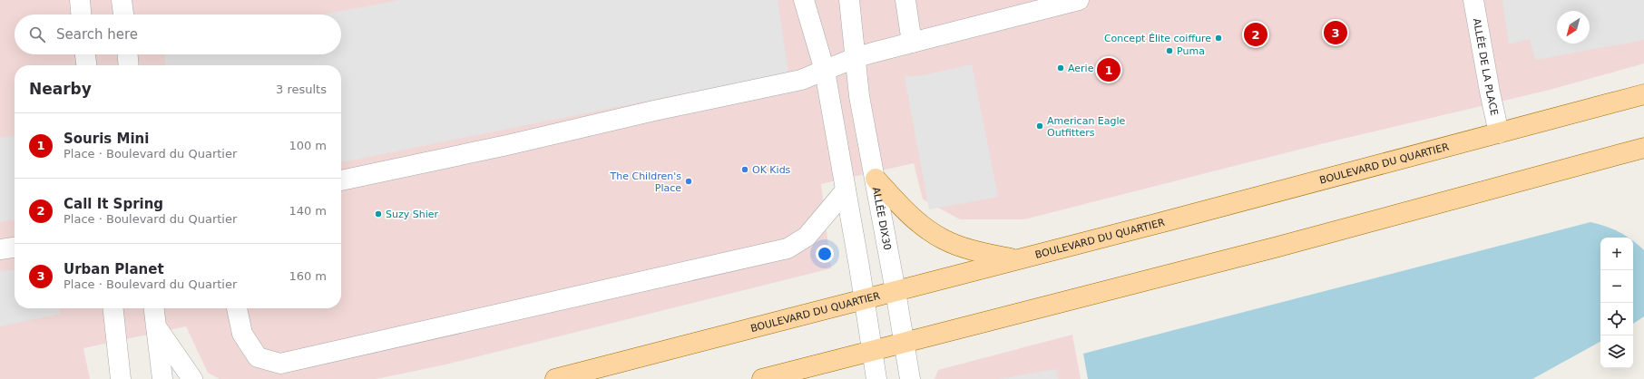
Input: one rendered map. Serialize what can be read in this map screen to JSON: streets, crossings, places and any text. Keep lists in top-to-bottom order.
{
  "streets": {
    "main road": ["BOULEVARD DU QUARTIER"],
    "street": ["ALLÉE DE LA PLACE", "ALLÉE DIX30"]
  },
  "crossings": [
    ["ALLÉE DE LA PLACE", "BOULEVARD DU QUARTIER"],
    ["BOULEVARD DU QUARTIER", "ALLÉE DIX30"]
  ],
  "places": [
    "Concept Élite coiffure",
    "Puma",
    "Aerie",
    "American Eagle Outfitters",
    "OK Kids",
    "The Children's Place",
    "Suzy Shier"
  ],
  "north": "bottom left",
  "page": {
    "search": "Search here",
    "pins": ["3", "2", "1"],
    "heading": ["Nearby", "3 results"],
    "list": [
      {
        "mark": "1",
        "name": "Souris Mini",
        "note": "Place · Boulevard du Quartier",
        "value": "100 m"
      },
      {
        "mark": "2",
        "name": "Call It Spring",
        "note": "Place · Boulevard du Quartier",
        "value": "140 m"
      },
      {
        "mark": "3",
        "name": "Urban Planet",
        "note": "Place · Boulevard du Quartier",
        "value": "160 m"
      }
    ],
    "map_buttons": ["+", "−"]
  }
}
